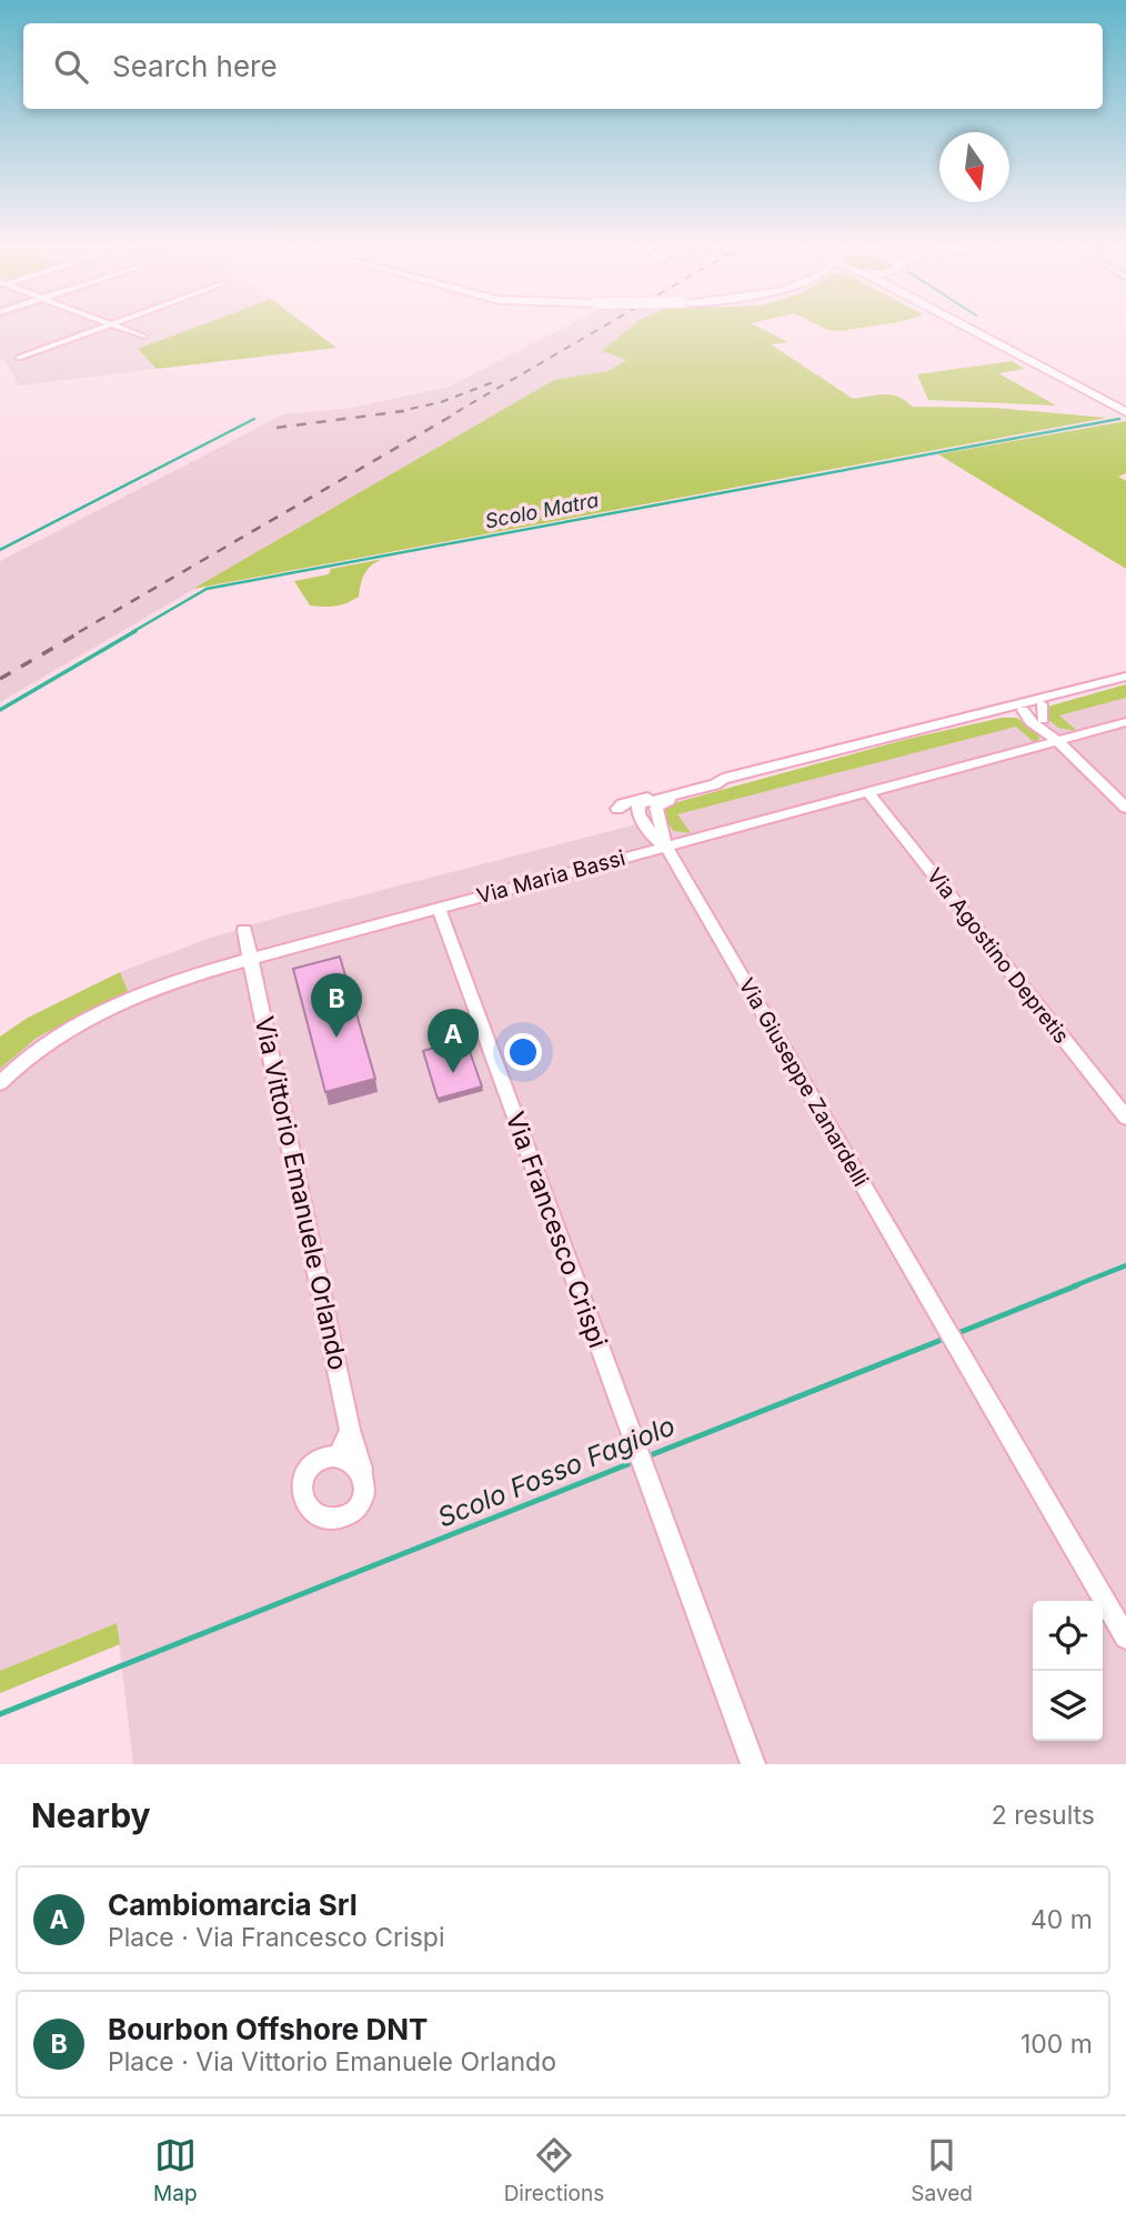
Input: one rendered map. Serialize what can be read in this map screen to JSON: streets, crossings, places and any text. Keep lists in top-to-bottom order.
{
  "streets": {
    "street": [
      "Via Maria Bassi",
      "Via Agostino Depretis",
      "Via Giuseppe Zanardelli",
      "Via Vittorio Emanuele Orlando",
      "Via Francesco Crispi"
    ]
  },
  "crossings": [
    ["Via Maria Bassi", "Via Agostino Depretis"],
    ["Via Maria Bassi", "Via Giuseppe Zanardelli"],
    ["Via Maria Bassi", "Via Vittorio Emanuele Orlando"],
    ["Via Maria Bassi", "Via Francesco Crispi"]
  ],
  "water": ["Scolo Matra", "Scolo Fosso Fagiolo"],
  "north": "bottom",
  "page": {
    "search": "Search here",
    "pins": ["B", "A"],
    "heading": ["Nearby", "2 results"],
    "list": [
      {
        "mark": "A",
        "name": "Cambiomarcia Srl",
        "note": "Place · Via Francesco Crispi",
        "value": "40 m"
      },
      {
        "mark": "B",
        "name": "Bourbon Offshore DNT",
        "note": "Place · Via Vittorio Emanuele Orlando",
        "value": "100 m"
      }
    ],
    "nav": ["Map", "Directions", "Saved"]
  }
}
